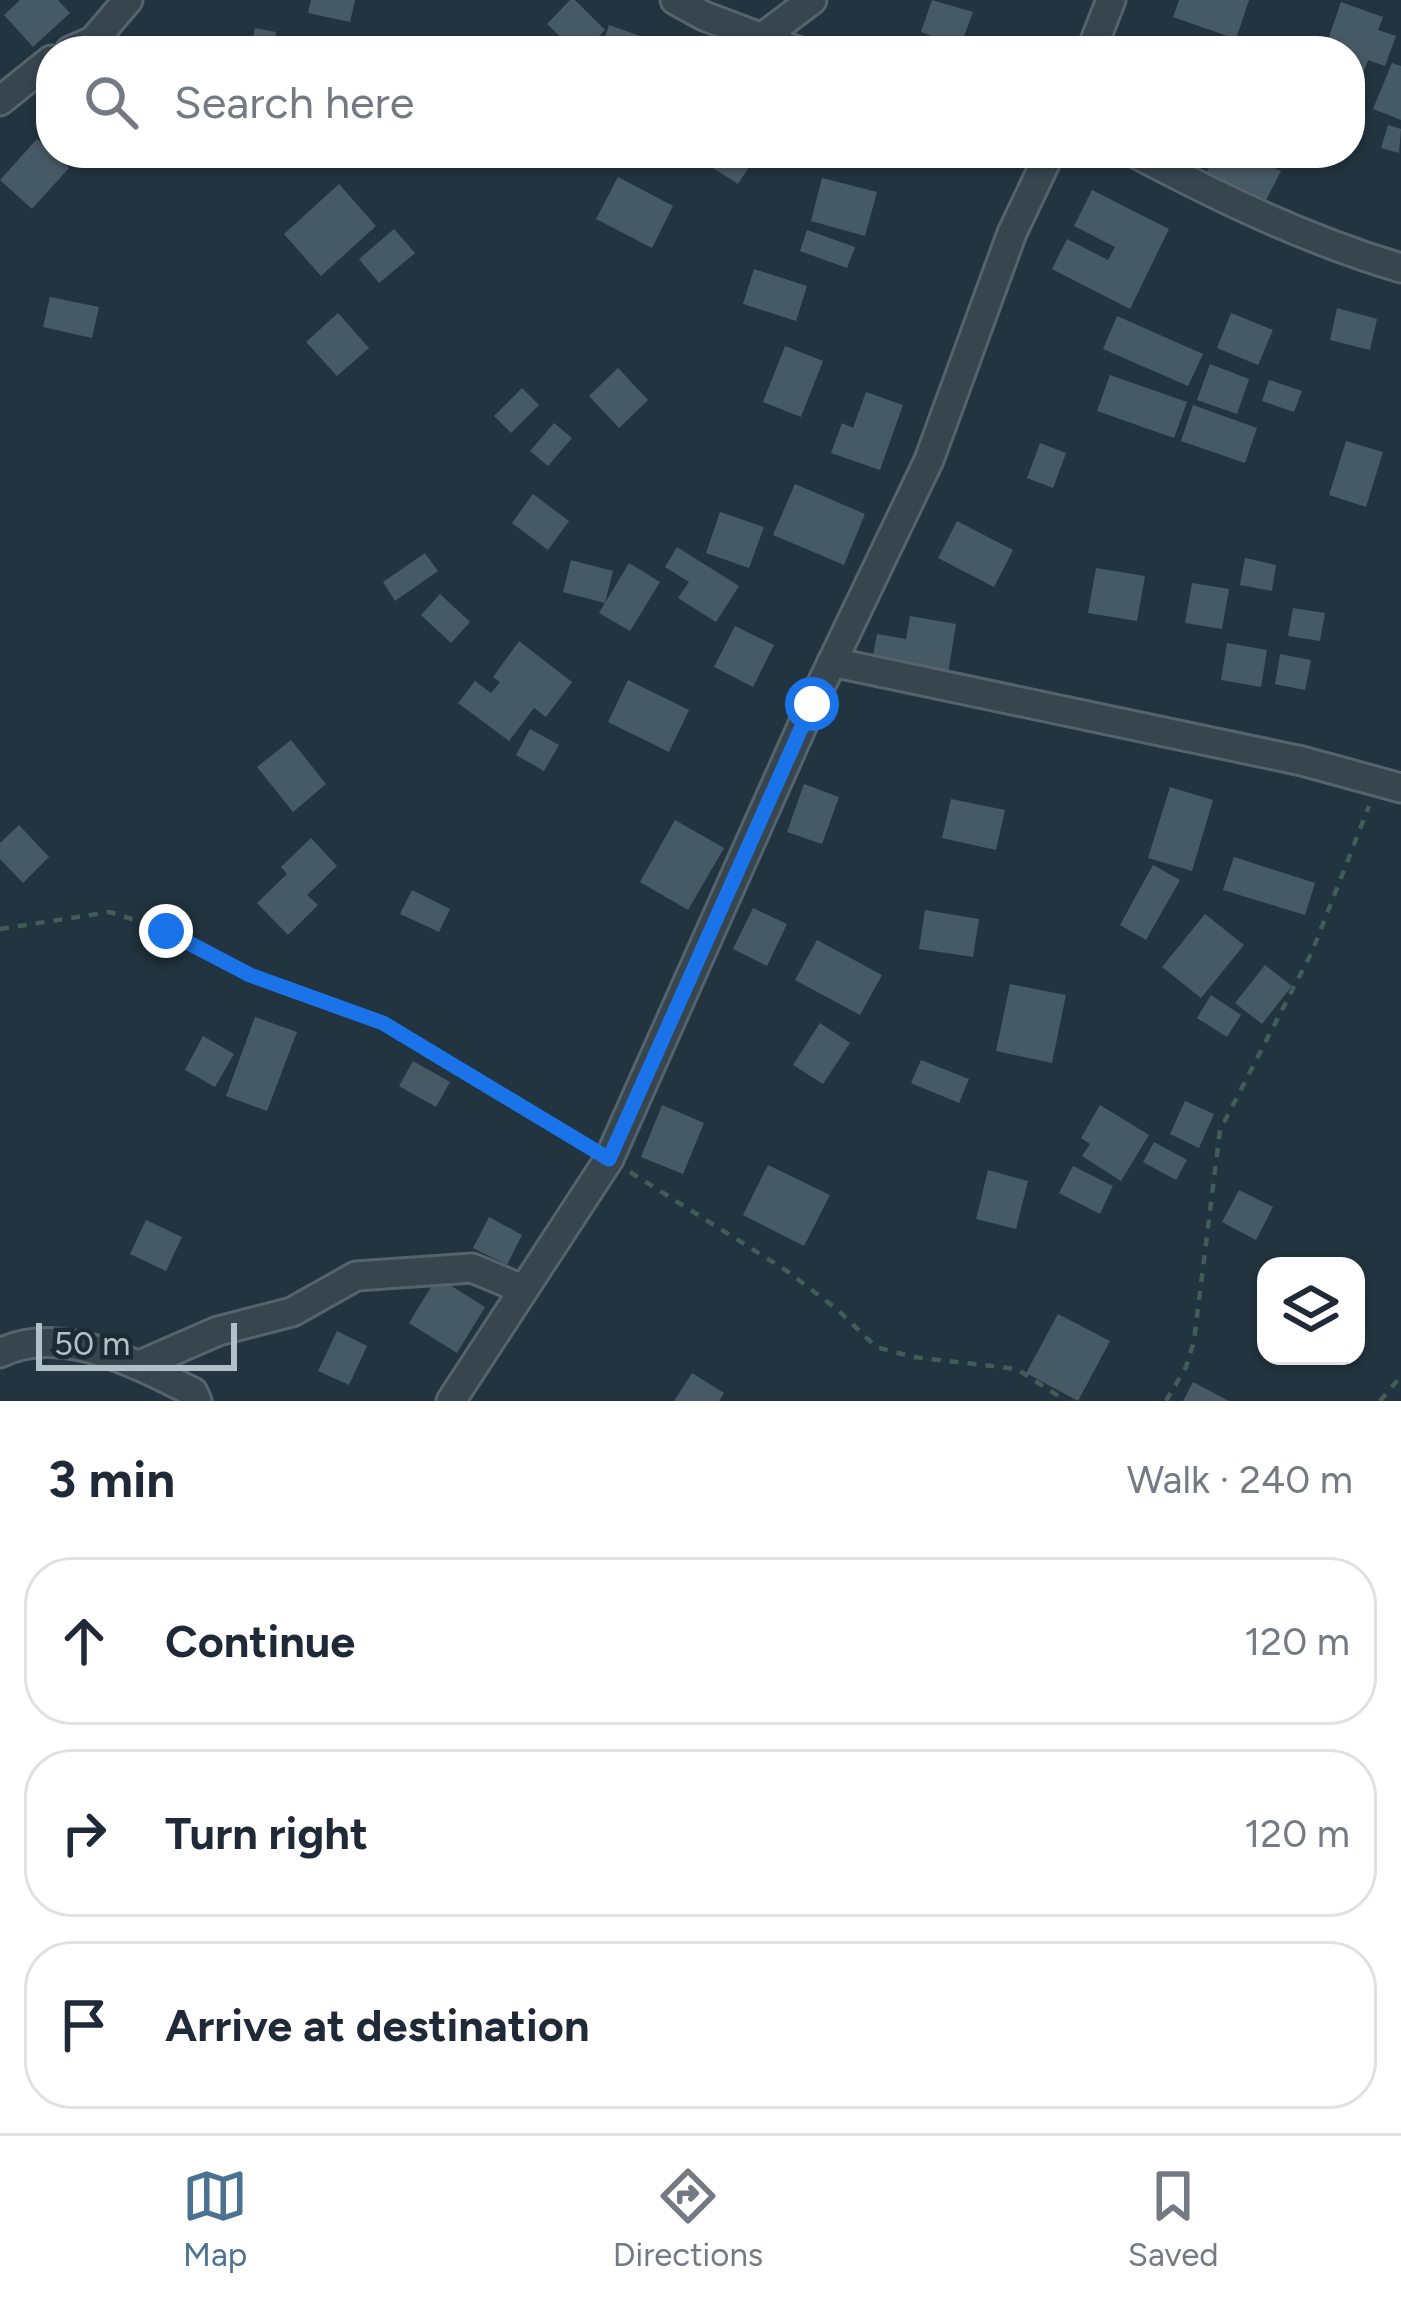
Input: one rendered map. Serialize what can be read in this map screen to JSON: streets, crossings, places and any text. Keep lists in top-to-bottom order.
{
  "scale_bar": "50 m",
  "page": {
    "search": "Search here",
    "scale": "50 m",
    "heading": ["3 min", "Walk · 240 m"],
    "list": [
      ["Continue", "120 m"],
      ["Turn right", "120 m"],
      "Arrive at destination"
    ],
    "nav": ["Map", "Directions", "Saved"]
  }
}
